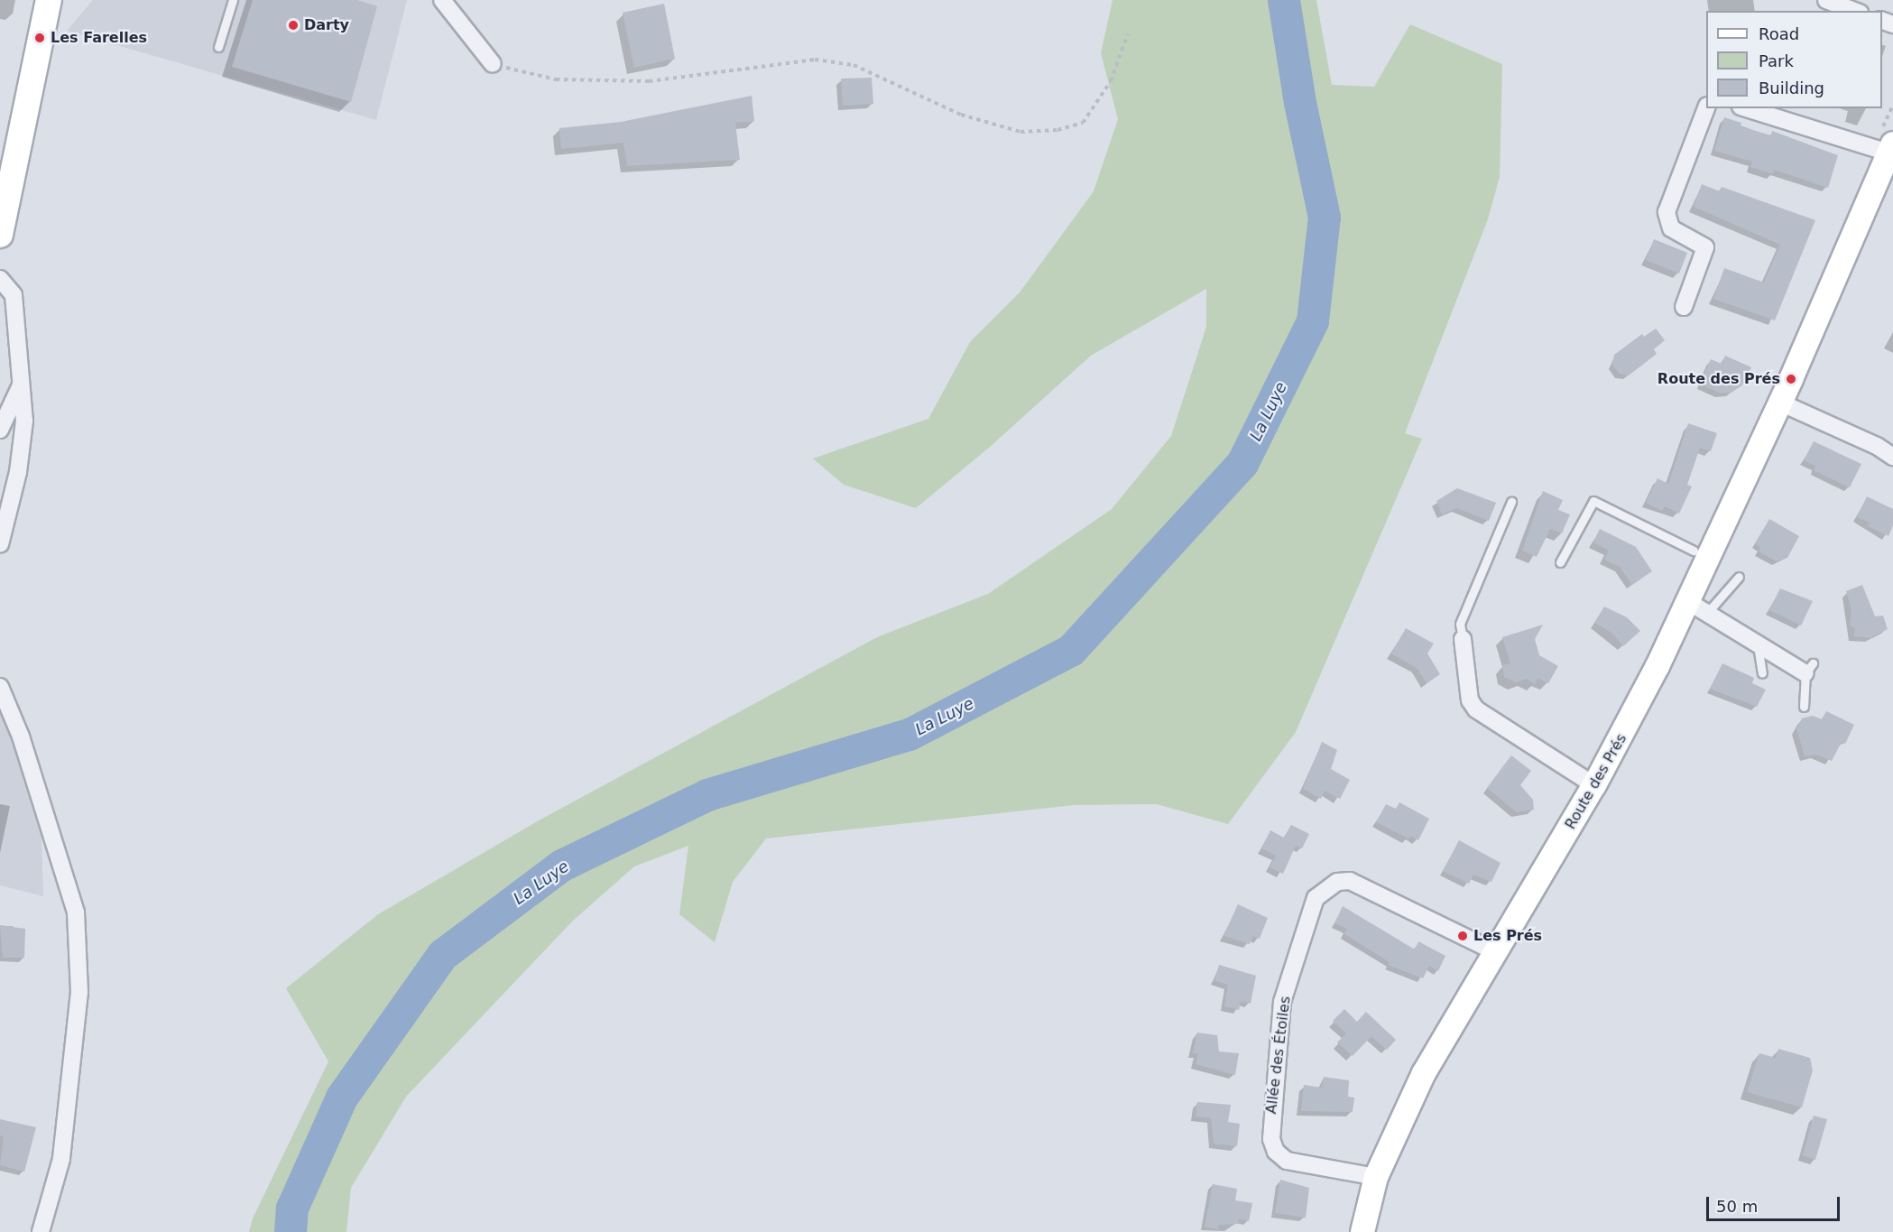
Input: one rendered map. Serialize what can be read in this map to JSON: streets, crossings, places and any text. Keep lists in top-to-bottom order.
{
  "streets": {
    "street": ["Route des Prés", "Allée des Étoiles"]
  },
  "crossings": [
    ["Route des Prés", "Allée des Étoiles"]
  ],
  "water": ["La Luye"],
  "places": [
    "Darty",
    "Les Farelles",
    "Route des Prés",
    "Les Prés"
  ],
  "legend": ["Road", "Park", "Building"],
  "scale_bar": "50 m"
}
